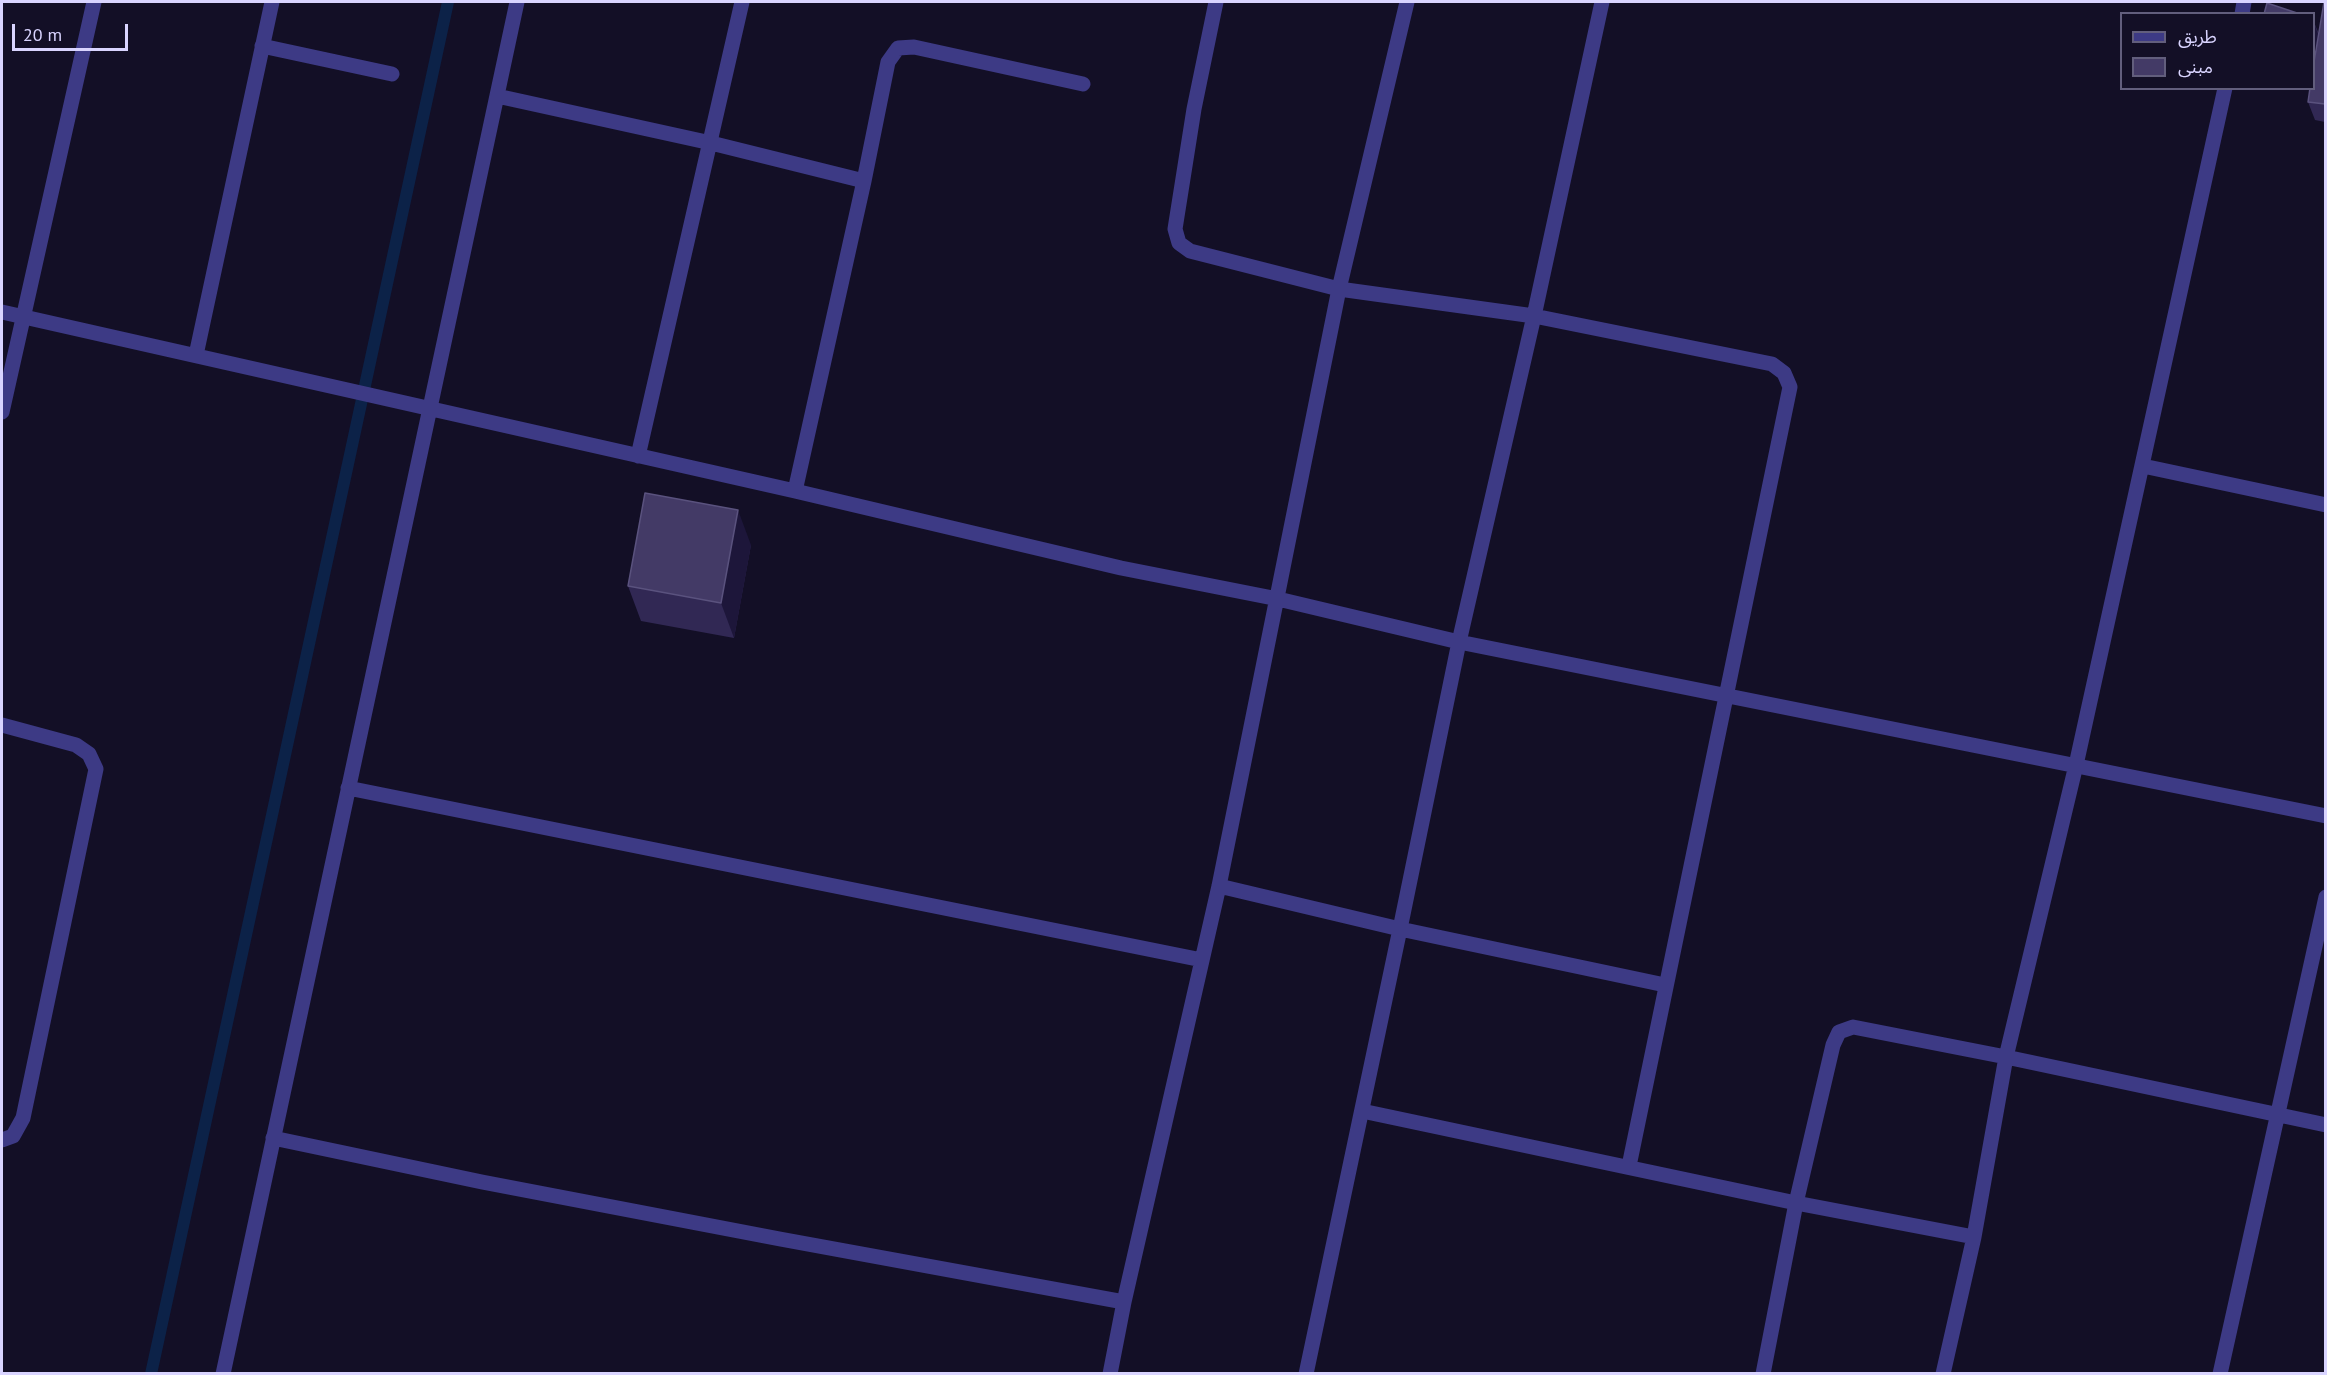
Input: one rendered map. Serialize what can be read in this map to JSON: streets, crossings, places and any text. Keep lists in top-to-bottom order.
{
  "legend": ["طريق", "مبنى"],
  "scale_bar": "20 m"
}
